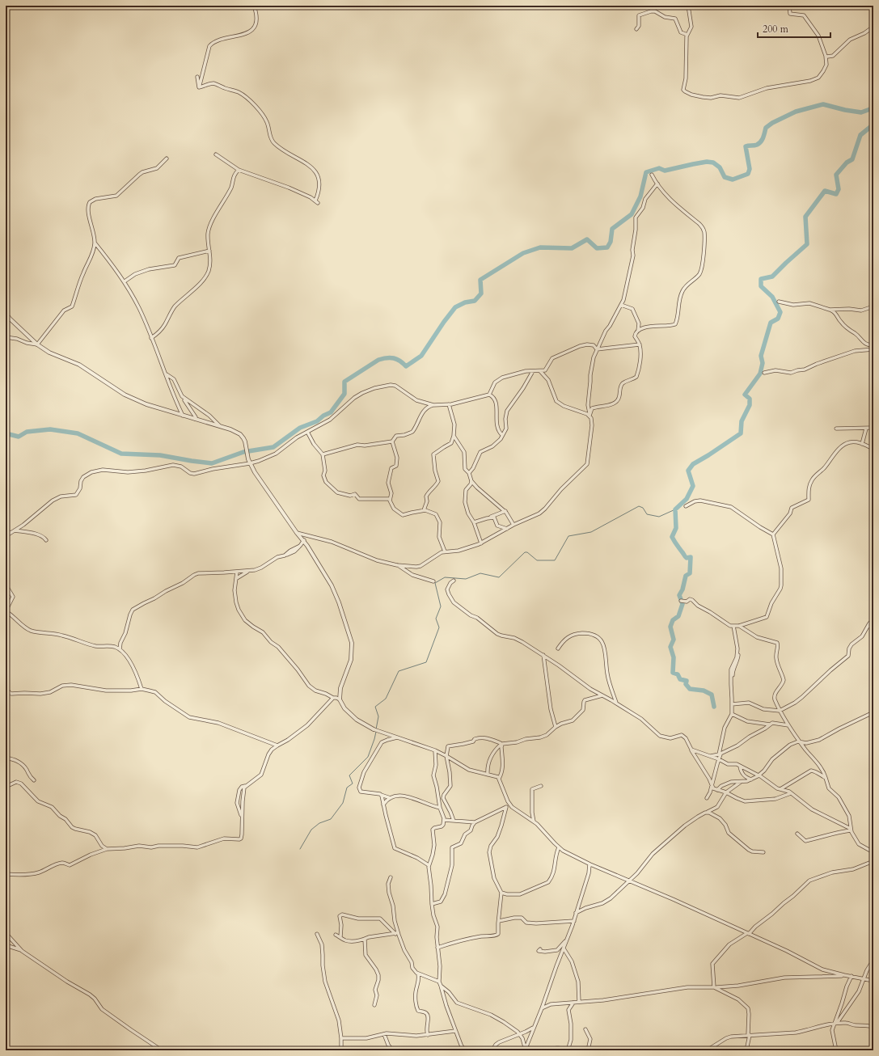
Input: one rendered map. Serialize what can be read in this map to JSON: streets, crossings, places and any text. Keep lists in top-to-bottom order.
{
  "scale_bar": "200 m"
}
